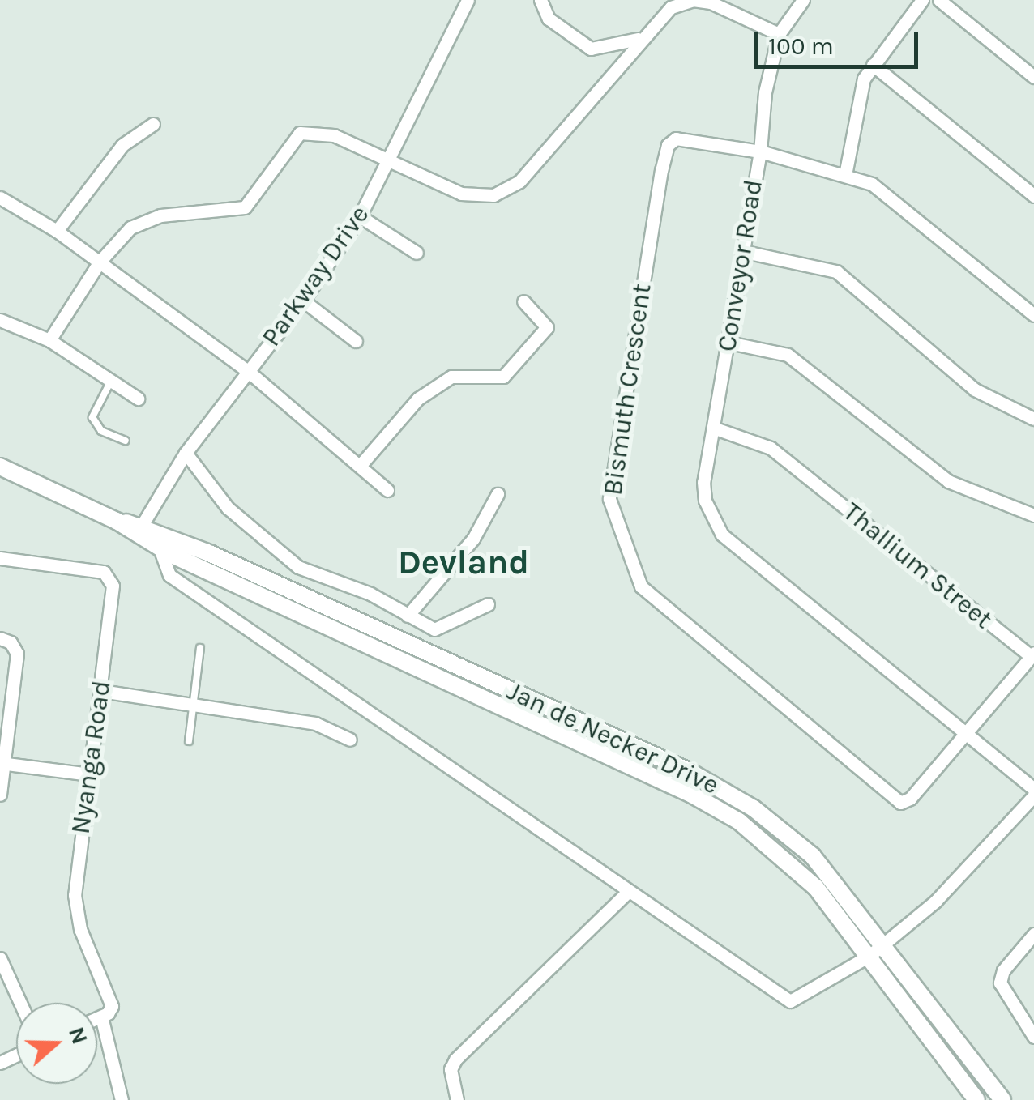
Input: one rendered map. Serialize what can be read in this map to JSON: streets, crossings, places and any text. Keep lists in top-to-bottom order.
{
  "streets": {
    "main road": ["Jan de Necker Drive"],
    "street": [
      "Conveyor Road",
      "Parkway Drive",
      "Bismuth Crescent",
      "Thallium Street",
      "Nyanga Road"
    ]
  },
  "crossings": [
    ["Conveyor Road", "Bismuth Crescent"],
    ["Conveyor Road", "Thallium Street"],
    ["Parkway Drive", "Jan de Necker Drive"],
    ["Bismuth Crescent", "Thallium Street"]
  ],
  "districts": ["Devland"],
  "scale_bar": "100 m",
  "north": "right"
}
